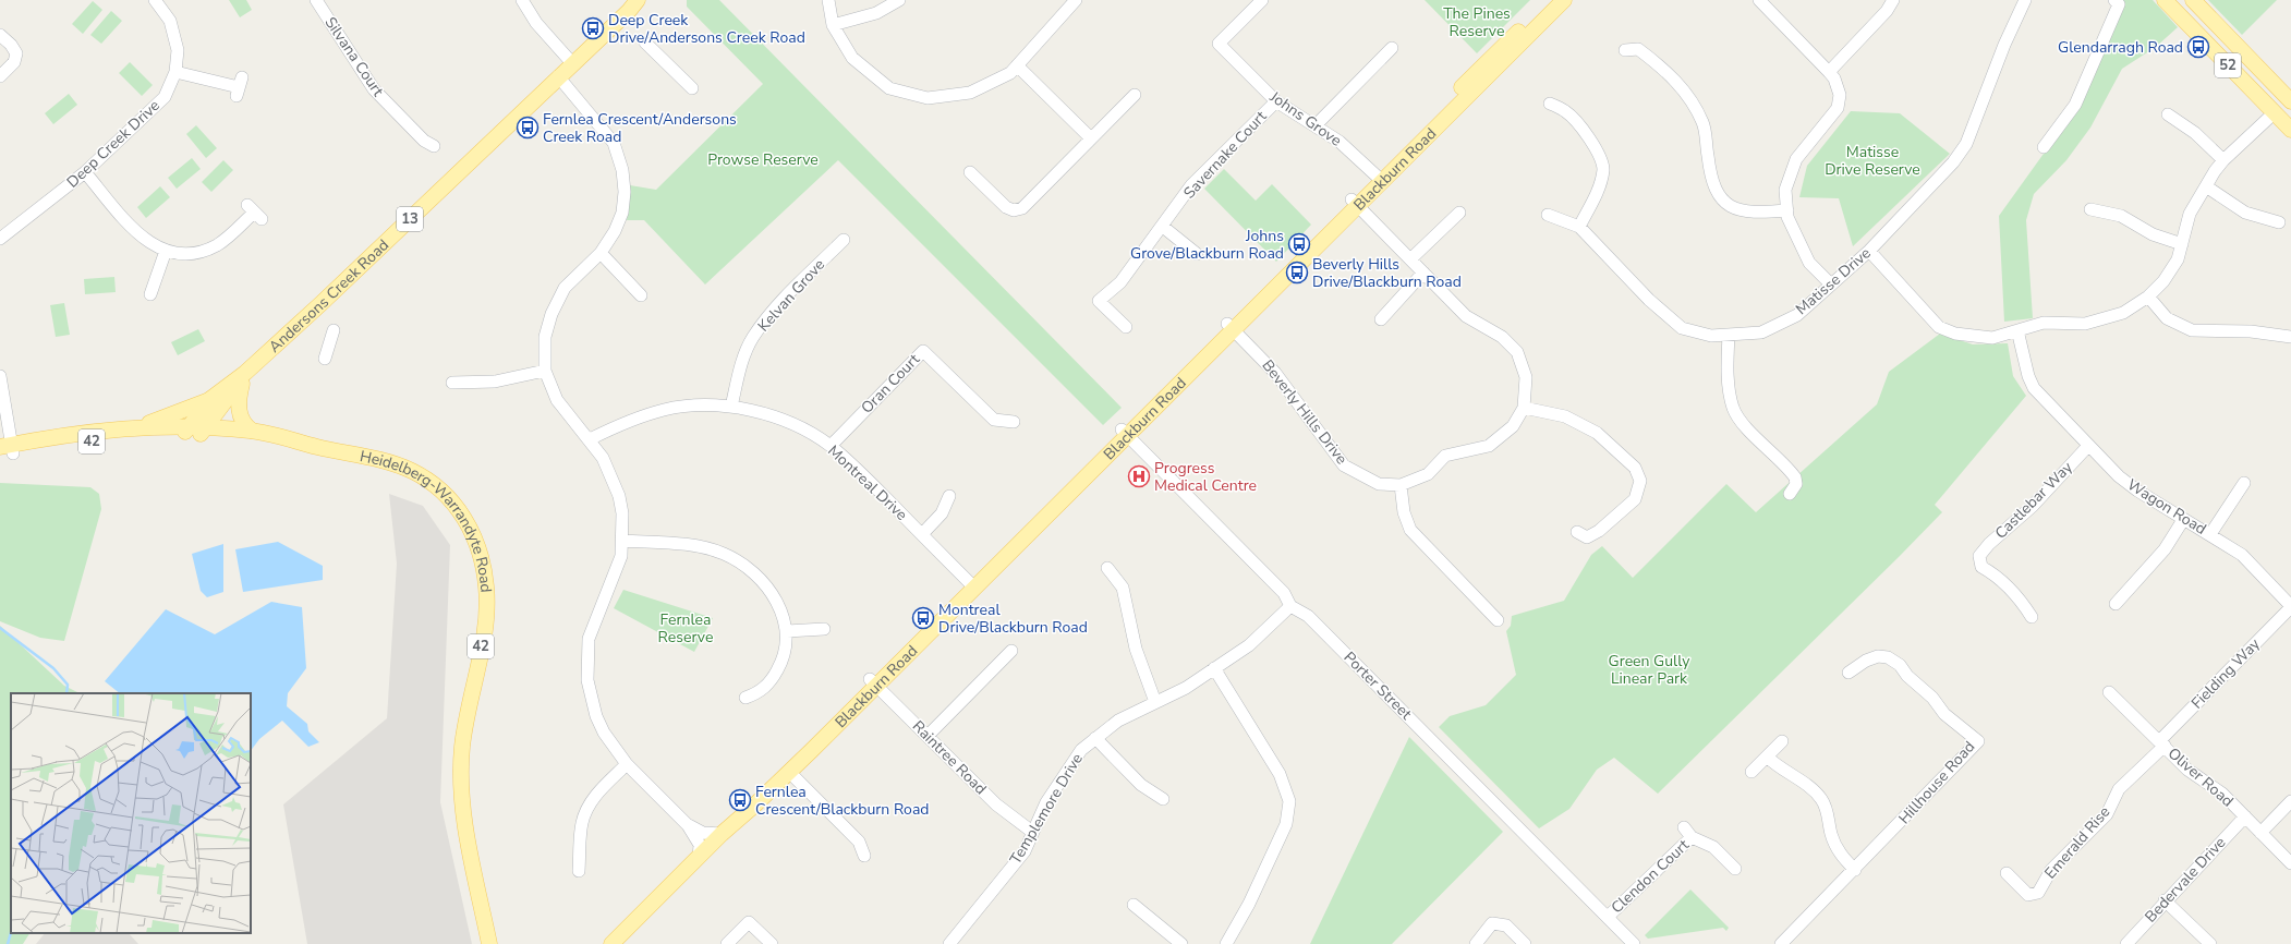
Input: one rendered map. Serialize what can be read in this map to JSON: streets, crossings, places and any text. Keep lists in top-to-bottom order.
{
  "streets": {
    "main road": [
      "52",
      "Blackburn Road",
      "13",
      "Andersons Creek Road",
      "42",
      "Heidelberg-Warrandyte Road"
    ],
    "street": [
      "Silvana Court",
      "Johns Grove",
      "Deep Creek Drive",
      "Savernake Court",
      "Matisse Drive",
      "Kelvan Grove",
      "Oran Court",
      "Beverly Hills Drive",
      "Montreal Drive",
      "Castlebar Way",
      "Wagon Road",
      "Fielding Way",
      "Porter Street",
      "Raintree Road",
      "Oliver Road",
      "Hillhouse Road",
      "Templemore Drive",
      "Emerald Rise",
      "Clendon Court",
      "Bedervale Drive"
    ]
  },
  "crossings": [
    ["Johns Grove", "Savernake Court"],
    ["Johns Grove", "Blackburn Road"],
    ["Blackburn Road", "Beverly Hills Drive"],
    ["Blackburn Road", "Montreal Drive"],
    ["Blackburn Road", "Porter Street"],
    ["Blackburn Road", "Raintree Road"],
    ["Andersons Creek Road", "Heidelberg-Warrandyte Road"],
    ["Kelvan Grove", "Montreal Drive"],
    ["Oran Court", "Montreal Drive"],
    ["Castlebar Way", "Wagon Road"],
    ["Wagon Road", "Fielding Way"],
    ["Fielding Way", "Oliver Road"],
    ["Fielding Way", "Emerald Rise"],
    ["Porter Street", "Templemore Drive"],
    ["Porter Street", "Clendon Court"],
    ["Raintree Road", "Templemore Drive"],
    ["Oliver Road", "Emerald Rise"],
    ["Oliver Road", "Bedervale Drive"]
  ],
  "parks": [
    "The Pines Reserve",
    "Matisse Drive Reserve",
    "Prowse Reserve",
    "Fernlea Reserve",
    "Green Gully Linear Park"
  ],
  "places": {
    "bus stop": [
      "Deep Creek Drive/Andersons Creek Road",
      "Glendarragh Road",
      "Fernlea Crescent/Andersons Creek Road",
      "Johns Grove/Blackburn Road",
      "Beverly Hills Drive/Blackburn Road",
      "Montreal Drive/Blackburn Road",
      "Fernlea Crescent/Blackburn Road"
    ],
    "hospital": ["Progress Medical Centre"]
  }
}
